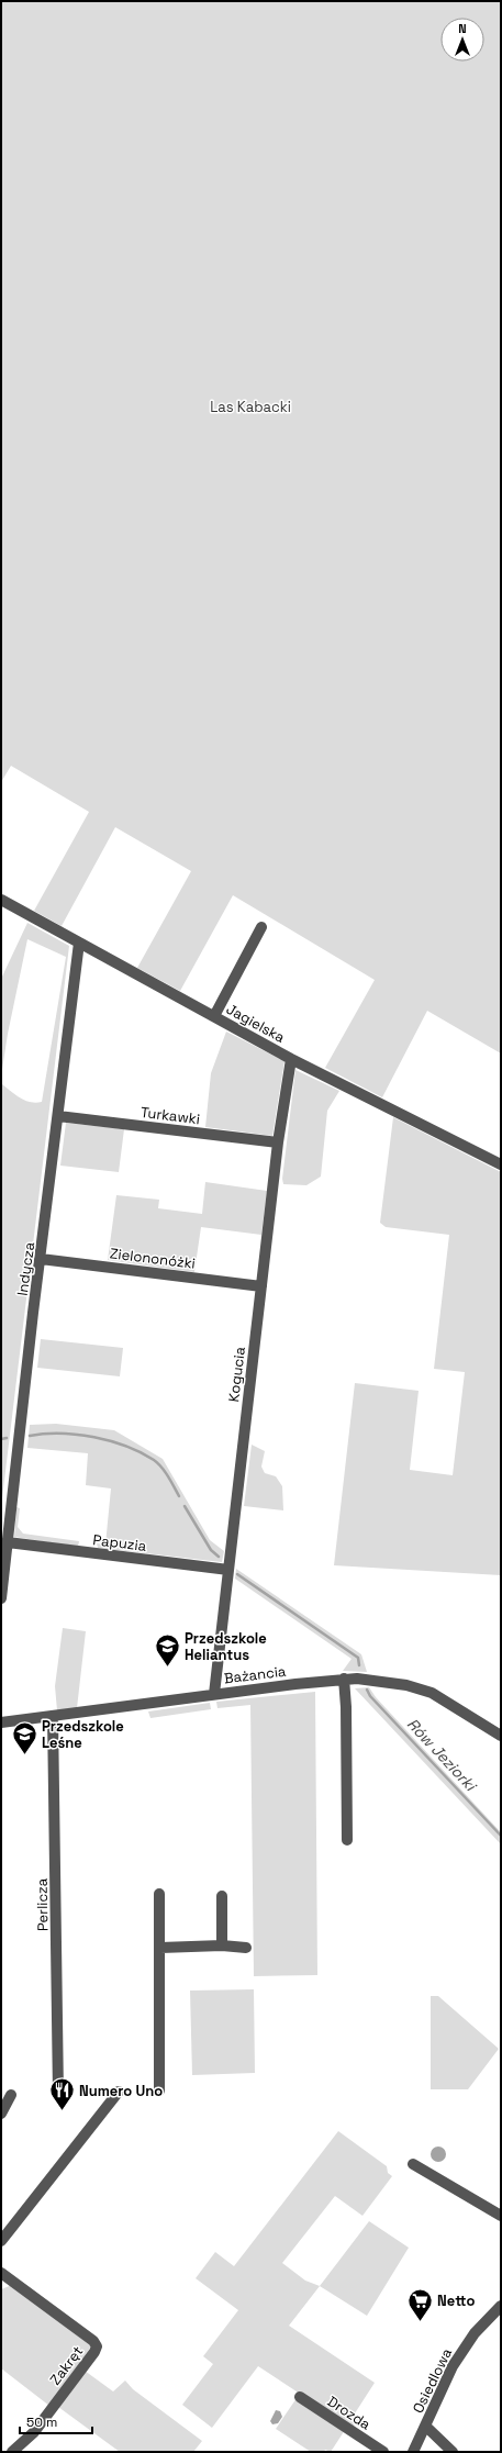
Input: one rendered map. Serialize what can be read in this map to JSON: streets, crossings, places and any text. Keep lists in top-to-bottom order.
{
  "streets": {
    "street": [
      "Jagielska",
      "Turkawki",
      "Zielononóżki",
      "Indycza",
      "Kogucia",
      "Papuzia",
      "Bażancia",
      "Perlicza",
      "Zakręt",
      "Osiedlowa",
      "Drozda"
    ]
  },
  "crossings": [
    ["Jagielska", "Indycza"],
    ["Jagielska", "Kogucia"],
    ["Turkawki", "Indycza"],
    ["Turkawki", "Kogucia"],
    ["Zielononóżki", "Indycza"],
    ["Zielononóżki", "Kogucia"],
    ["Indycza", "Papuzia"],
    ["Kogucia", "Papuzia"],
    ["Kogucia", "Bażancia"],
    ["Bażancia", "Perlicza"]
  ],
  "water": ["Rów Jeziorki"],
  "parks": ["Las Kabacki"],
  "places": {
    "school or university": ["Przedszkole Heliantus", "Przedszkole Leśne"],
    "restaurant": ["Numero Uno"],
    "supermarket": ["Netto"]
  },
  "scale_bar": "50 m",
  "north": "top"
}
